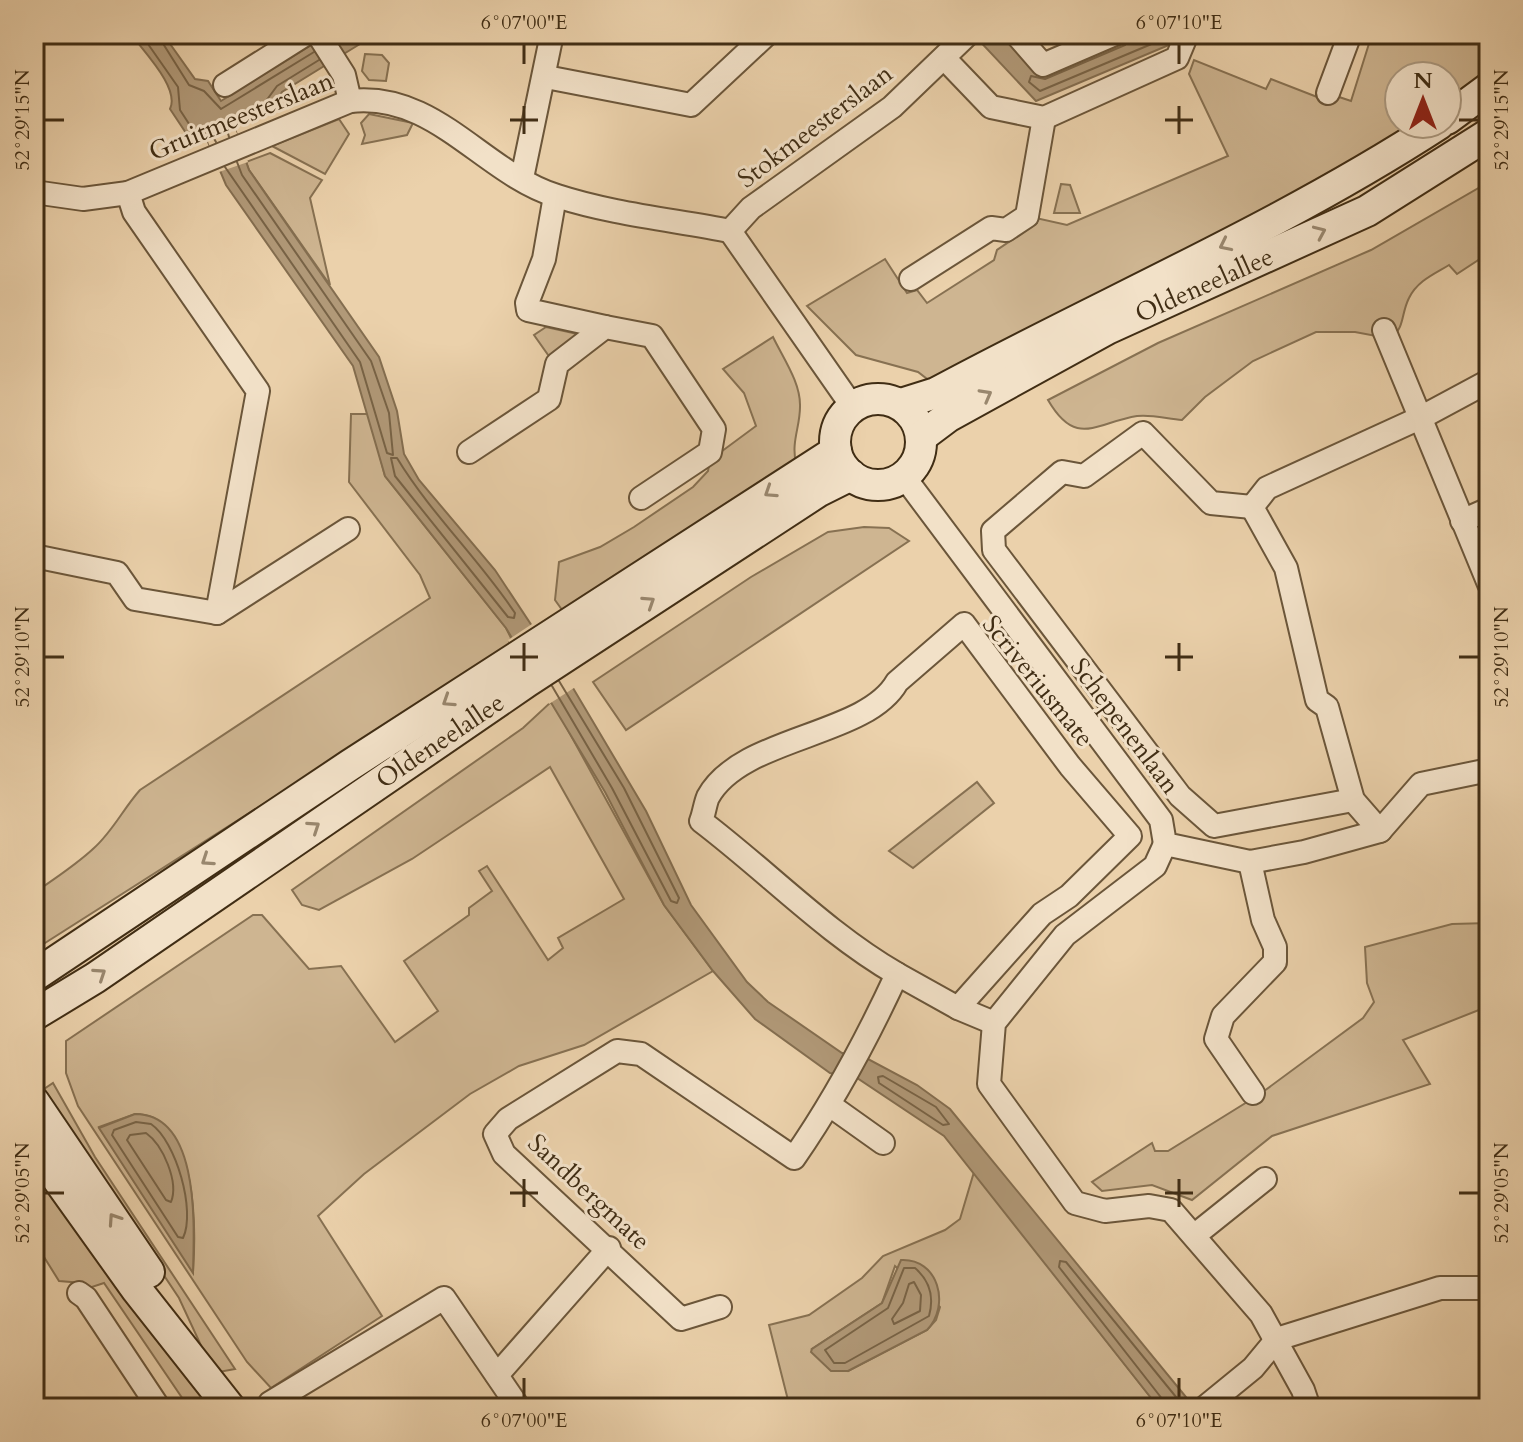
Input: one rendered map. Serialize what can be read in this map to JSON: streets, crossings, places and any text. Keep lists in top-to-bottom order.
{
  "streets": {
    "main road": ["Oldeneelallee"],
    "street": [
      "Gruitmeesterslaan",
      "Stokmeesterslaan",
      "Scriveriusmate",
      "Schepenenlaan",
      "Sandbergmate"
    ]
  },
  "crossings": [
    ["Gruitmeesterslaan", "Stokmeesterslaan"],
    ["Oldeneelallee", "Schepenenlaan"],
    ["Scriveriusmate", "Sandbergmate"]
  ],
  "north": "top",
  "coordinates": [
    "6°07'00\"E",
    "6°07'10\"E",
    "52°29'15\"N",
    "52°29'10\"N",
    "52°29'05\"N"
  ]
}
